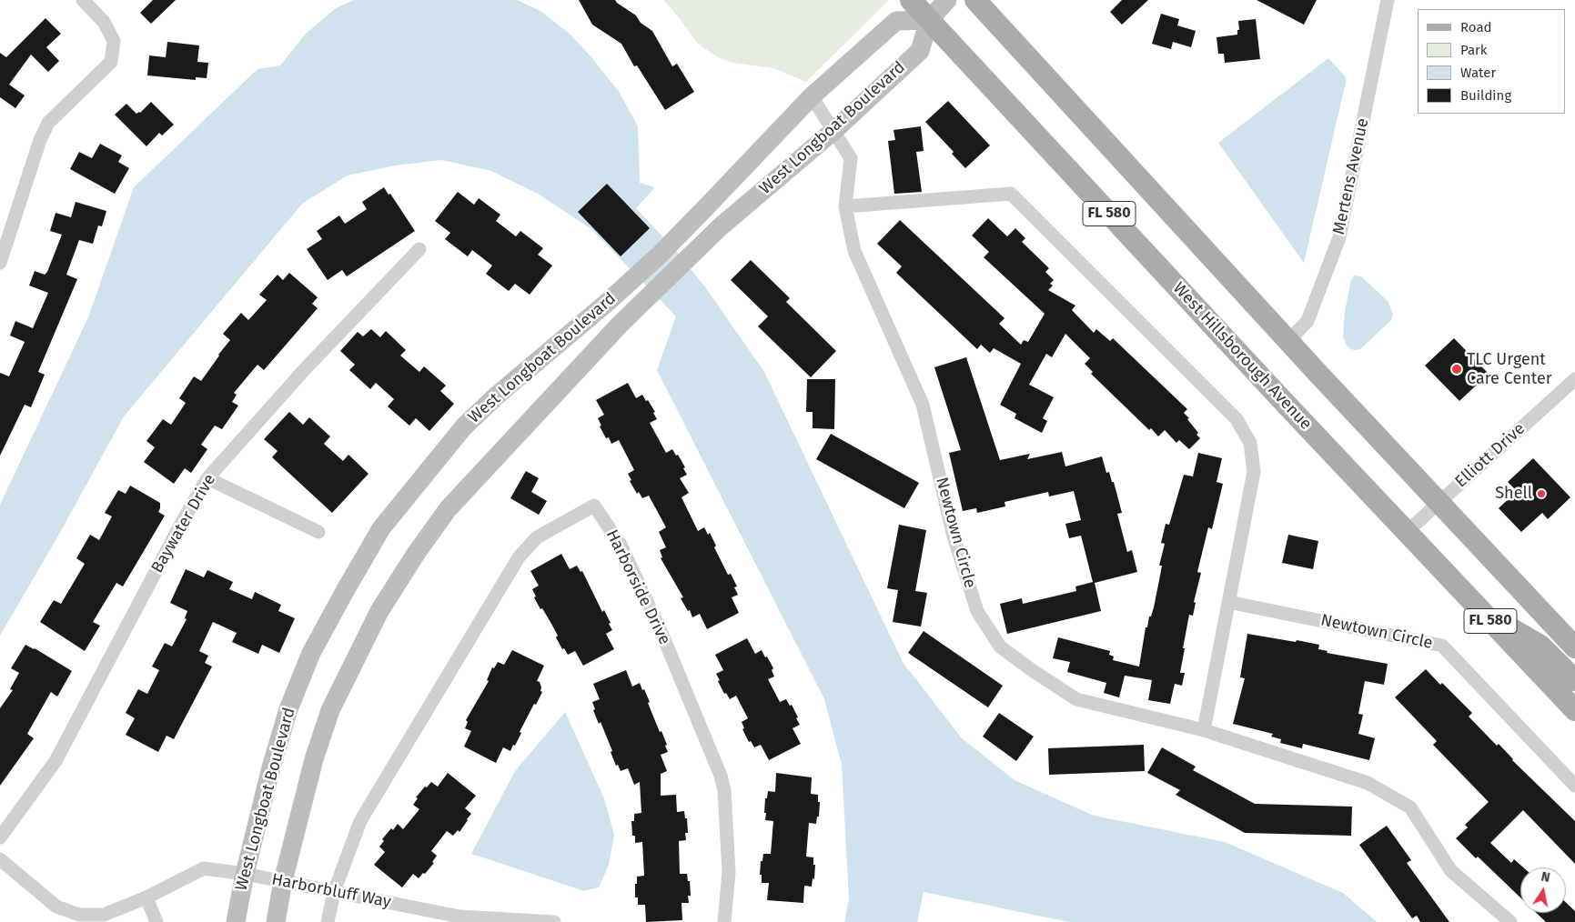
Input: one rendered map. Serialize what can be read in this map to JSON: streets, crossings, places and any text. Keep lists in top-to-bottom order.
{
  "streets": {
    "main road": ["FL 580", "West Hillsborough Avenue"],
    "street": [
      "West Longboat Boulevard",
      "Mertens Avenue",
      "Elliott Drive",
      "Baywater Drive",
      "Newtown Circle",
      "Harborside Drive",
      "Harborbluff Way"
    ]
  },
  "crossings": [
    ["West Longboat Boulevard", "West Hillsborough Avenue"],
    ["West Longboat Boulevard", "Newtown Circle"],
    ["West Longboat Boulevard", "Harborbluff Way"],
    ["Mertens Avenue", "FL 580"],
    ["FL 580", "Elliott Drive"],
    ["West Hillsborough Avenue", "Elliott Drive"],
    ["Harborside Drive", "Harborbluff Way"]
  ],
  "places": ["TLC Urgent Care Center", "Shell"],
  "legend": [
    "Road",
    "Park",
    "Water",
    "Building"
  ],
  "north": "top"
}
